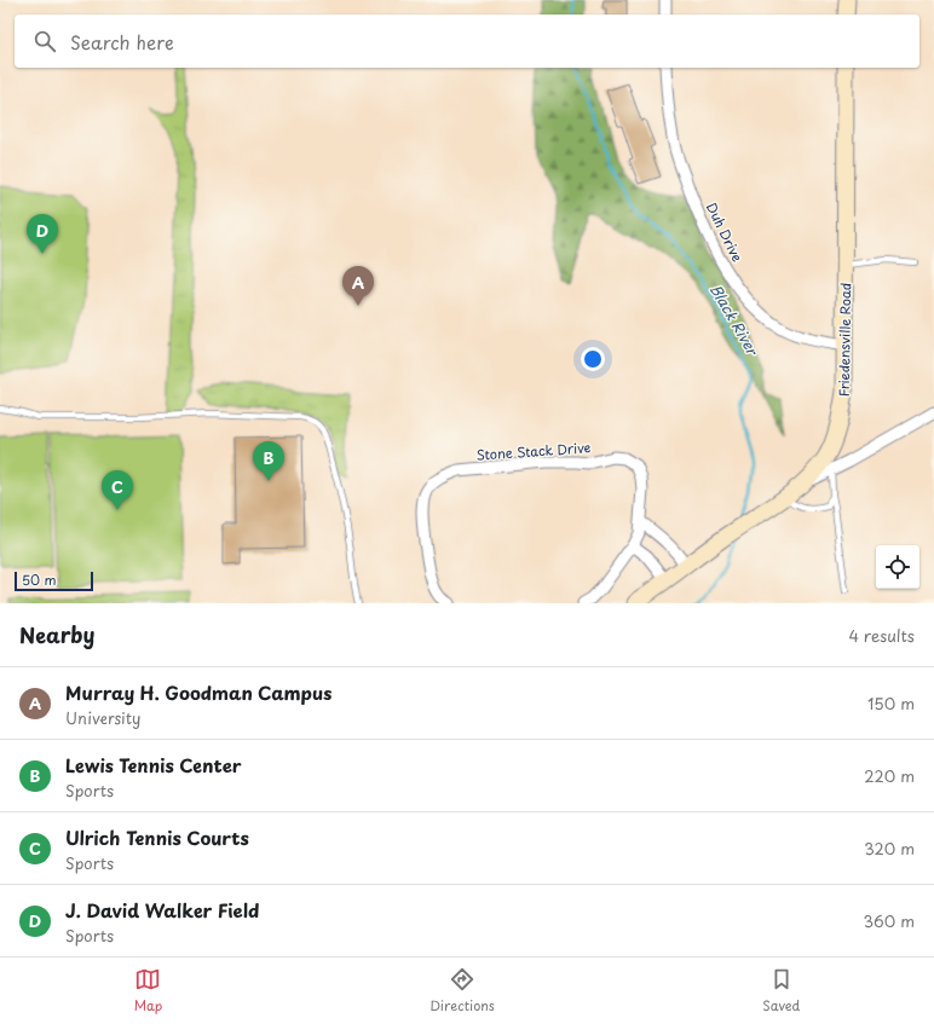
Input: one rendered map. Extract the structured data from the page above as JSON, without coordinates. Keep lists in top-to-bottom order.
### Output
{
  "streets": {
    "street": ["Duh Drive", "Friedensville Road", "Stone Stack Drive"]
  },
  "crossings": [
    ["Duh Drive", "Friedensville Road"]
  ],
  "water": ["Black River"],
  "scale_bar": "50 m",
  "page": {
    "search": "Search here",
    "pins": [
      "D",
      "A",
      "B",
      "C"
    ],
    "scale": "50 m",
    "heading": ["Nearby", "4 results"],
    "list": [
      {
        "mark": "A",
        "name": "Murray H. Goodman Campus",
        "note": "University",
        "value": "150 m"
      },
      {
        "mark": "B",
        "name": "Lewis Tennis Center",
        "note": "Sports",
        "value": "220 m"
      },
      {
        "mark": "C",
        "name": "Ulrich Tennis Courts",
        "note": "Sports",
        "value": "320 m"
      },
      {
        "mark": "D",
        "name": "J. David Walker Field",
        "note": "Sports",
        "value": "360 m"
      }
    ],
    "nav": ["Map", "Directions", "Saved"]
  }
}
